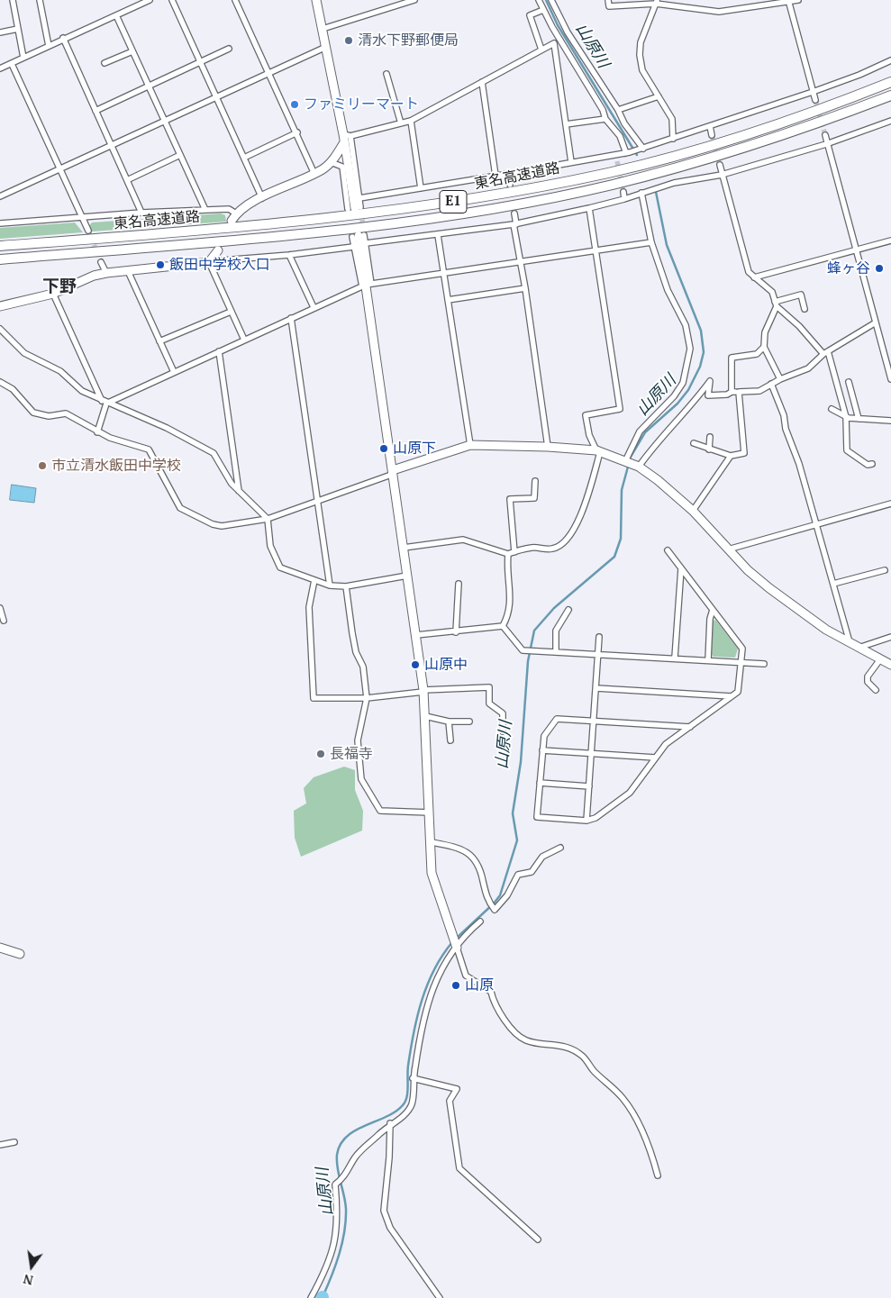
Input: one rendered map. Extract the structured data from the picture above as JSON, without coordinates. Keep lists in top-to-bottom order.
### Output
{
  "streets": {
    "highway": ["東名高速道路", "E1"]
  },
  "districts": ["下野"],
  "water": ["山原川"],
  "places": [
    "清水下野郵便局",
    "ファミリーマート",
    "飯田中学校入口",
    "蜂ヶ谷",
    "山原下",
    "市立清水飯田中学校",
    "山原中",
    "長福寺",
    "山原"
  ],
  "north": "bottom"
}
